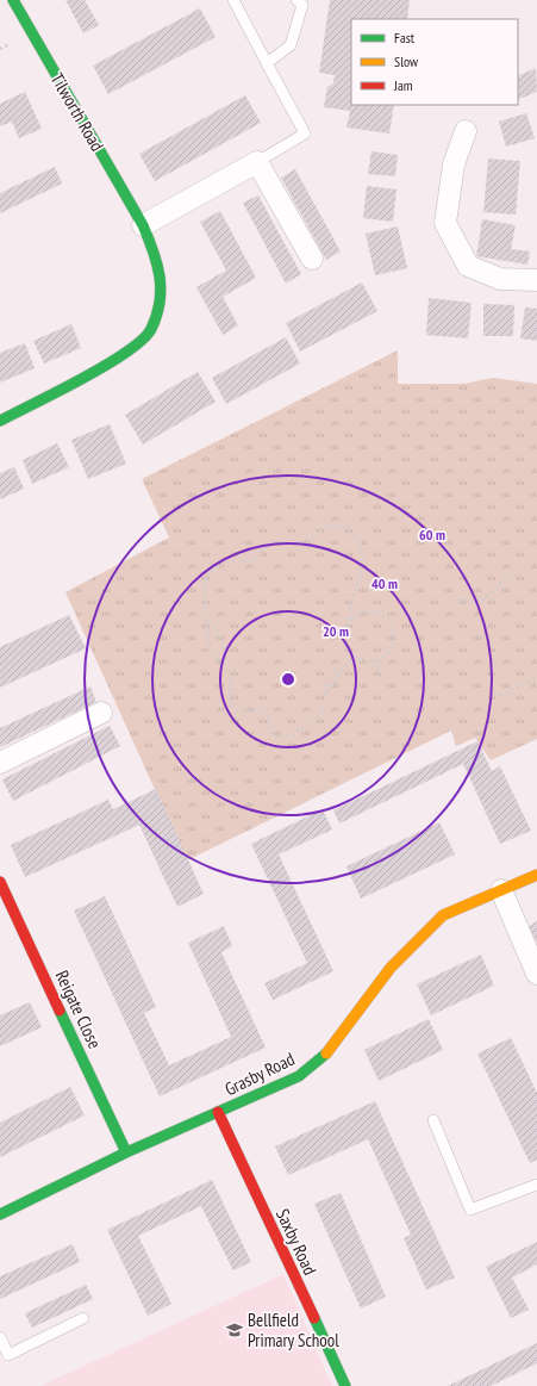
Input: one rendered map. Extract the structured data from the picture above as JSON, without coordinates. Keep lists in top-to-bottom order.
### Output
{
  "streets": {
    "street": [
      "Tilworth Road",
      "Reigate Close",
      "Grasby Road",
      "Saxby Road"
    ]
  },
  "crossings": [
    ["Reigate Close", "Grasby Road"],
    ["Grasby Road", "Saxby Road"]
  ],
  "places": {
    "school or university": ["Bellfield Primary School"]
  },
  "legend": ["Fast", "Slow", "Jam"],
  "rings": ["60 m", "40 m", "20 m"]
}
